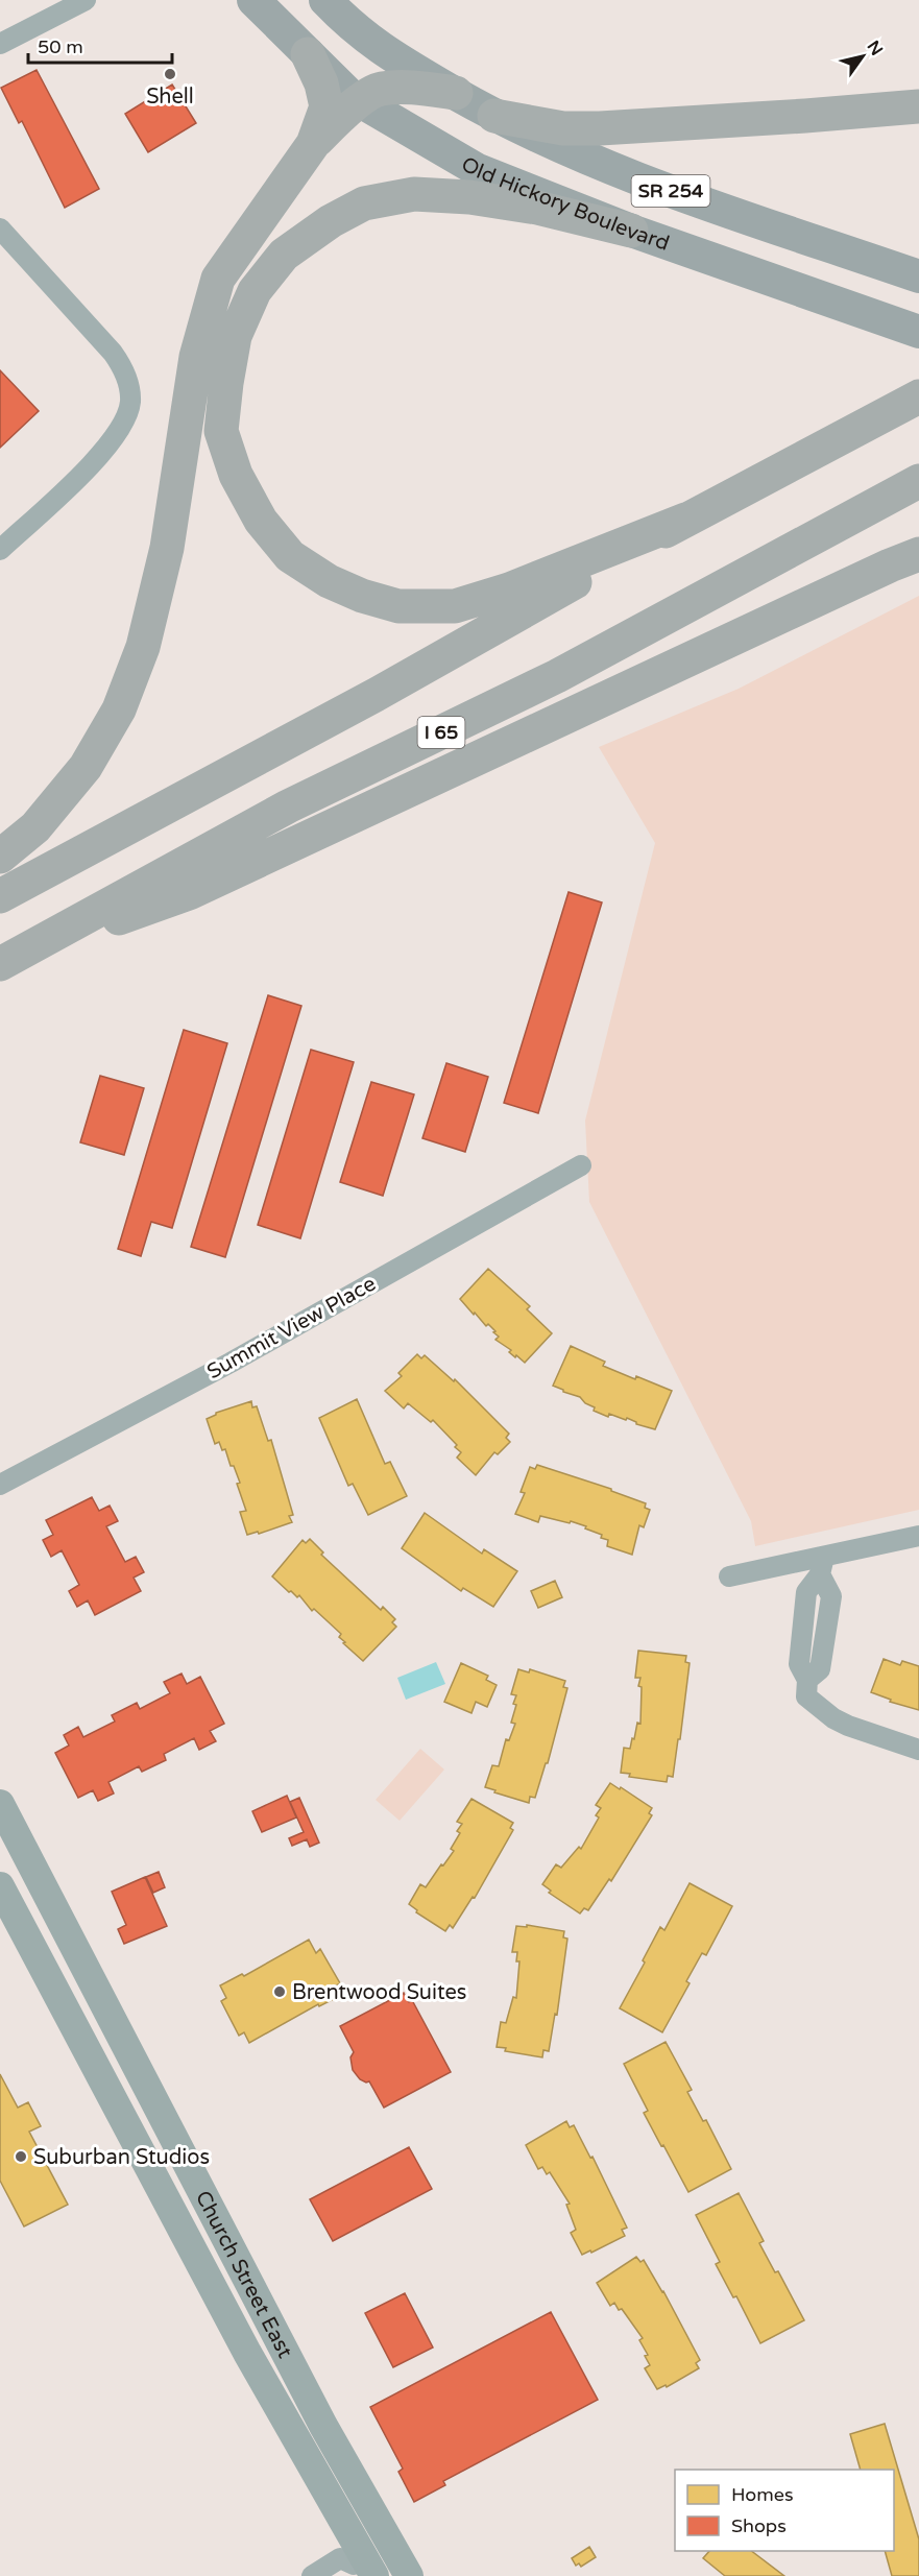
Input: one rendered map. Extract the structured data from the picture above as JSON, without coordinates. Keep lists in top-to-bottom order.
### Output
{
  "streets": {
    "highway": ["I 65"],
    "main road": ["SR 254", "Old Hickory Boulevard", "Church Street East"],
    "street": ["Summit View Place"]
  },
  "places": ["Shell", "Brentwood Suites", "Suburban Studios"],
  "legend": ["Homes", "Shops"],
  "scale_bar": "50 m",
  "north": "top right"
}
